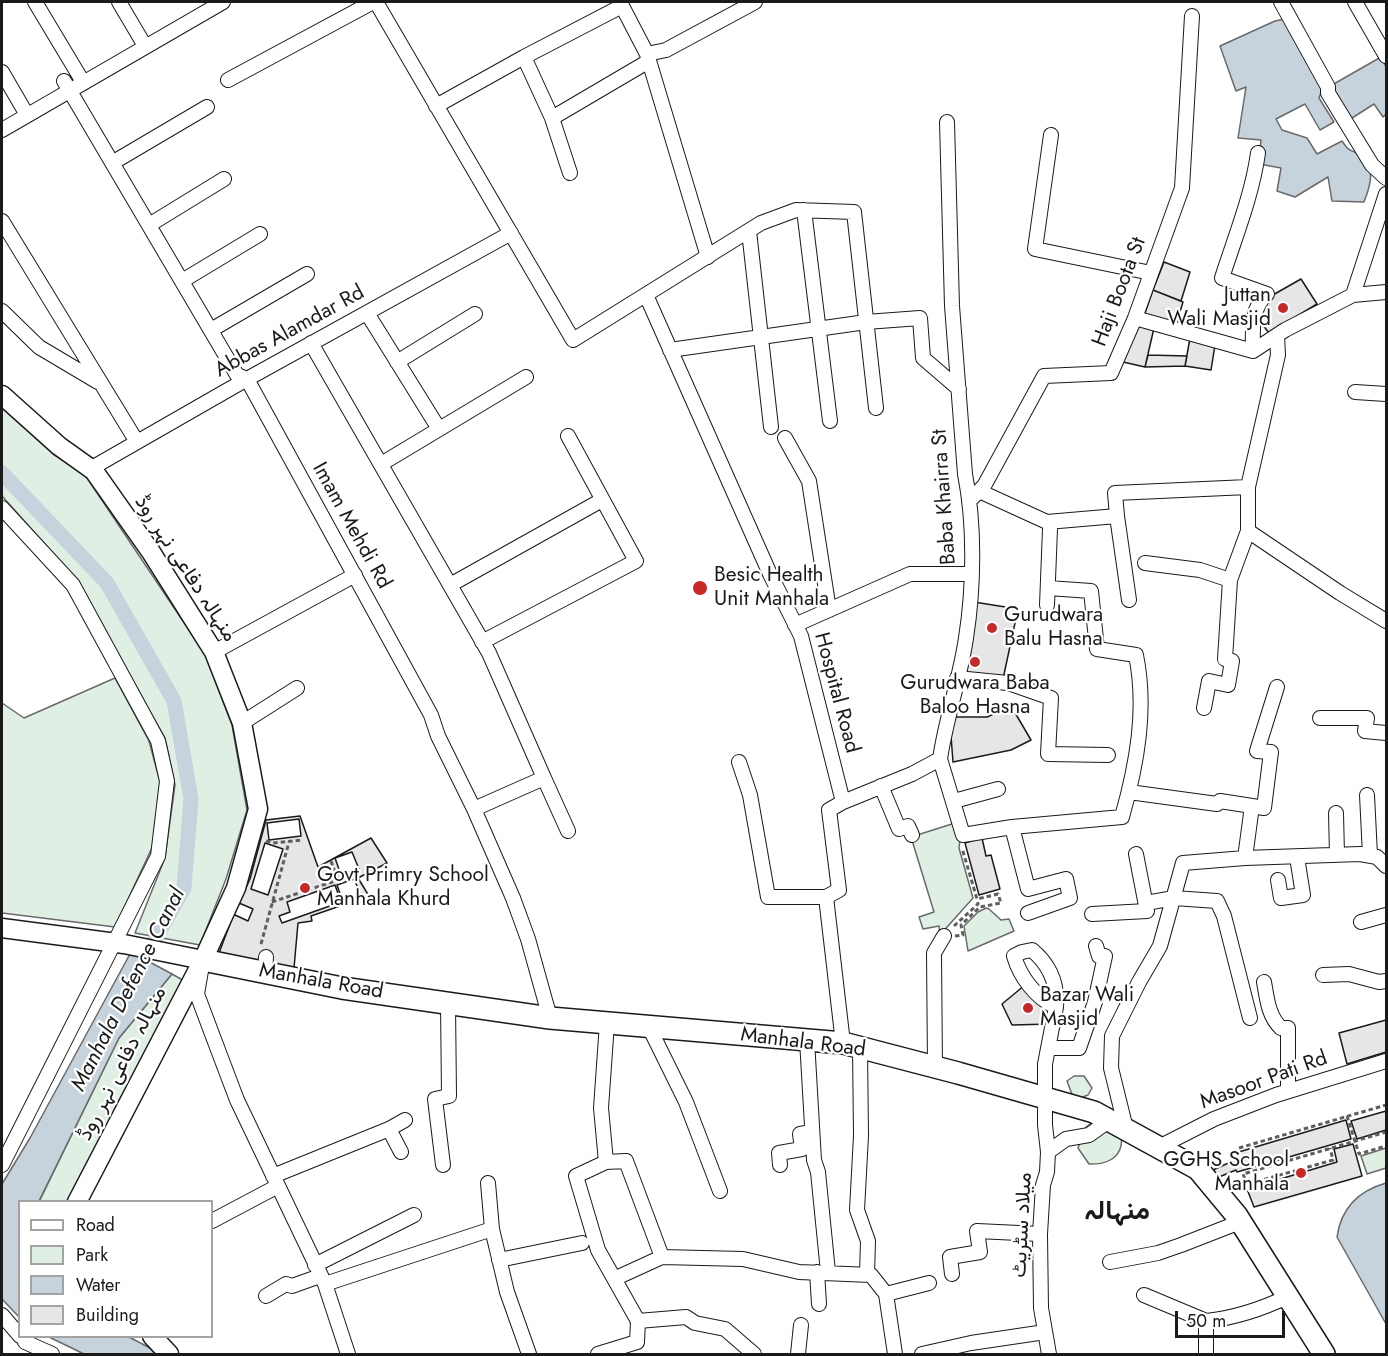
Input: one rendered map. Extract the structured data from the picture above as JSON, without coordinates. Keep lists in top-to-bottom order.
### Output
{
  "streets": {
    "main road": ["Manhala Road"],
    "street": [
      "Haji Boota St",
      "Abbas Alamdar Rd",
      "Baba Khairra St",
      "Imam Mehdi Rd",
      "منہالہ دفاعی نہر روڈ",
      "Hospital Road",
      "Masoor Pati Rd",
      "میلاد سٹریٹ"
    ]
  },
  "crossings": [
    ["Haji Boota St", "Baba Khairra St"],
    ["Abbas Alamdar Rd", "Imam Mehdi Rd"],
    ["Abbas Alamdar Rd", "منہالہ دفاعی نہر روڈ"],
    ["Imam Mehdi Rd", "Manhala Road"],
    ["منہالہ دفاعی نہر روڈ", "Manhala Road"],
    ["Manhala Road", "Masoor Pati Rd"],
    ["Manhala Road", "میلاد سٹریٹ"]
  ],
  "districts": ["منہالہ"],
  "water": ["Manhala Defence Canal"],
  "places": [
    "Juttan Wali Masjid",
    "Besic Health Unit Manhala",
    "Gurudwara Balu Hasna",
    "Gurudwara Baba Baloo Hasna",
    "Govt Primry School Manhala Khurd",
    "Bazar Wali Masjid",
    "GGHS School Manhala"
  ],
  "legend": [
    "Road",
    "Park",
    "Water",
    "Building"
  ],
  "scale_bar": "50 m"
}
